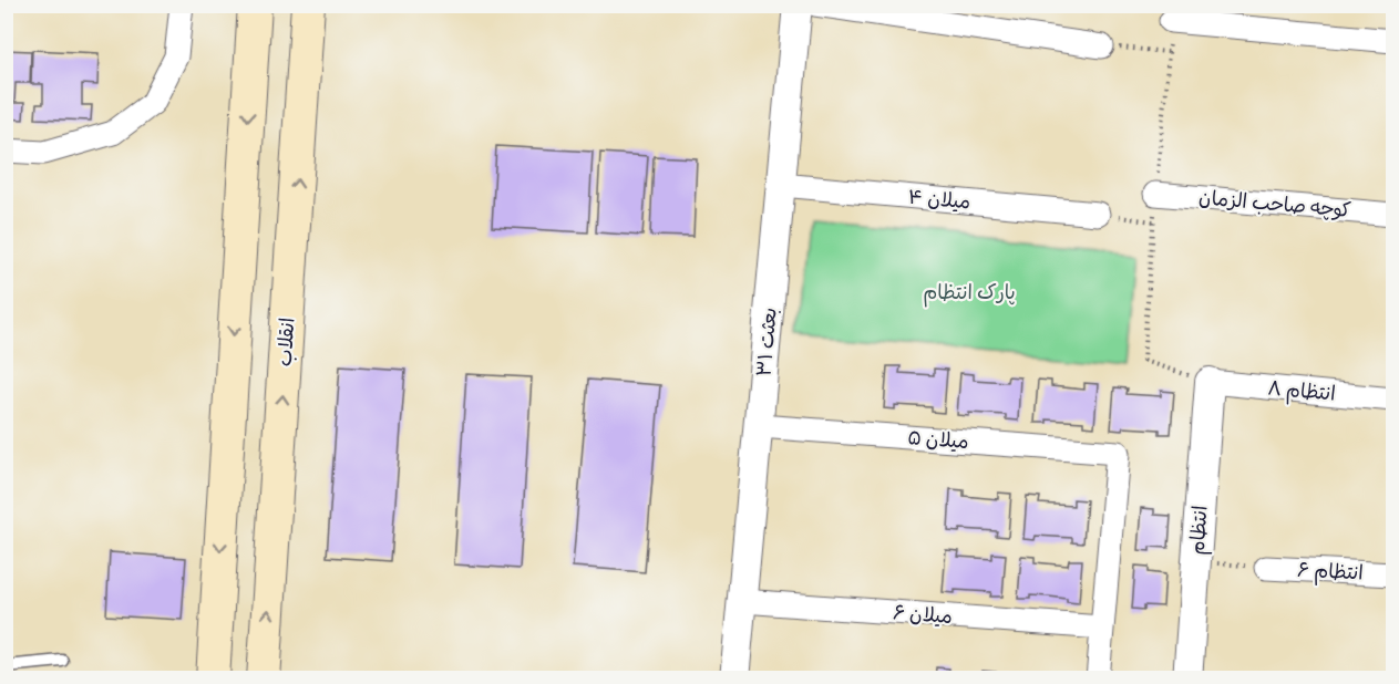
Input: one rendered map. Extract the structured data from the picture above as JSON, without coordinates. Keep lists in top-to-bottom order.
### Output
{
  "streets": {
    "main road": ["انقلاب"],
    "street": [
      "میلان ۴",
      "کوچه صاحب الزمان",
      "بعثت ۳۱",
      "انتظام ۸",
      "میلان ۵",
      "انتظام",
      "انتظام ۶",
      "میلان ۶"
    ]
  },
  "crossings": [
    ["میلان ۴", "بعثت ۳۱"],
    ["بعثت ۳۱", "میلان ۵"],
    ["بعثت ۳۱", "میلان ۶"],
    ["انتظام ۸", "انتظام"],
    ["میلان ۵", "میلان ۶"]
  ],
  "parks": ["پارک انتظام"]
}
